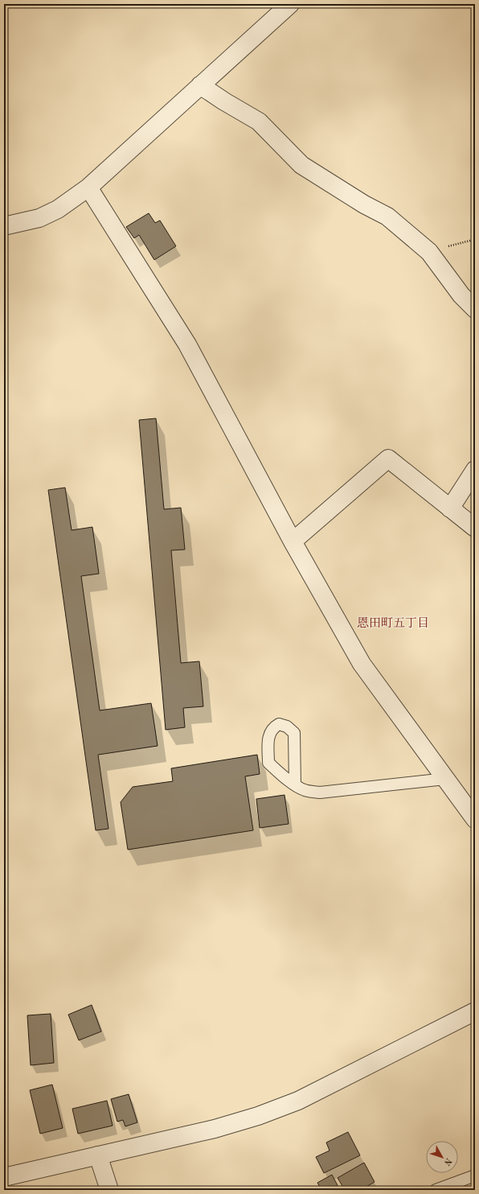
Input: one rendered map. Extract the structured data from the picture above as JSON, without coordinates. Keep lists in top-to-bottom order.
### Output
{
  "districts": ["恩田町五丁目"],
  "north": "bottom right"
}
